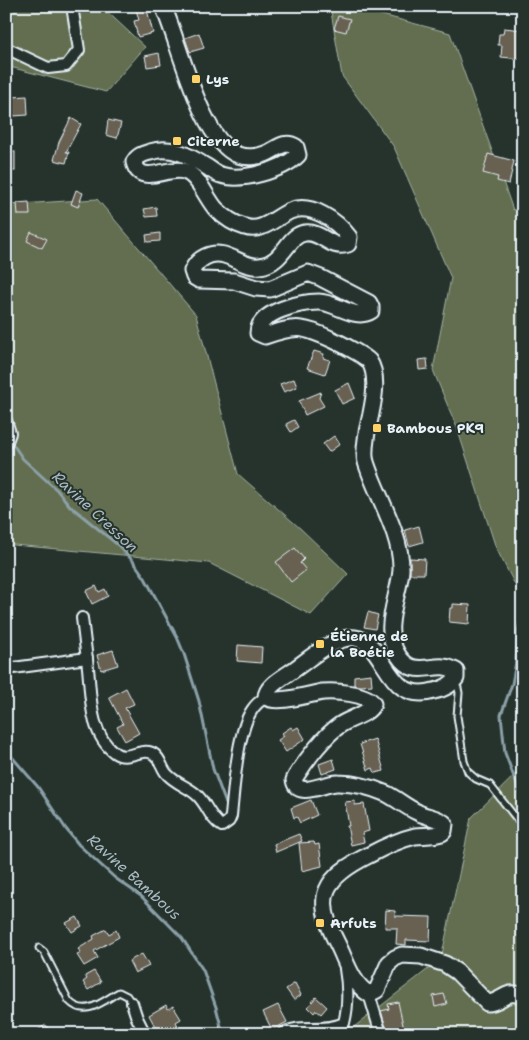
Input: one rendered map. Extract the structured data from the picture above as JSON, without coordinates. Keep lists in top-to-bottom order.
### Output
{
  "water": ["Ravine Cresson", "Ravine Bambous"],
  "places": {
    "transit": [
      "Lys",
      "Citerne",
      "Bambous PK9",
      "Étienne de la Boétie",
      "Arfuts"
    ]
  }
}
